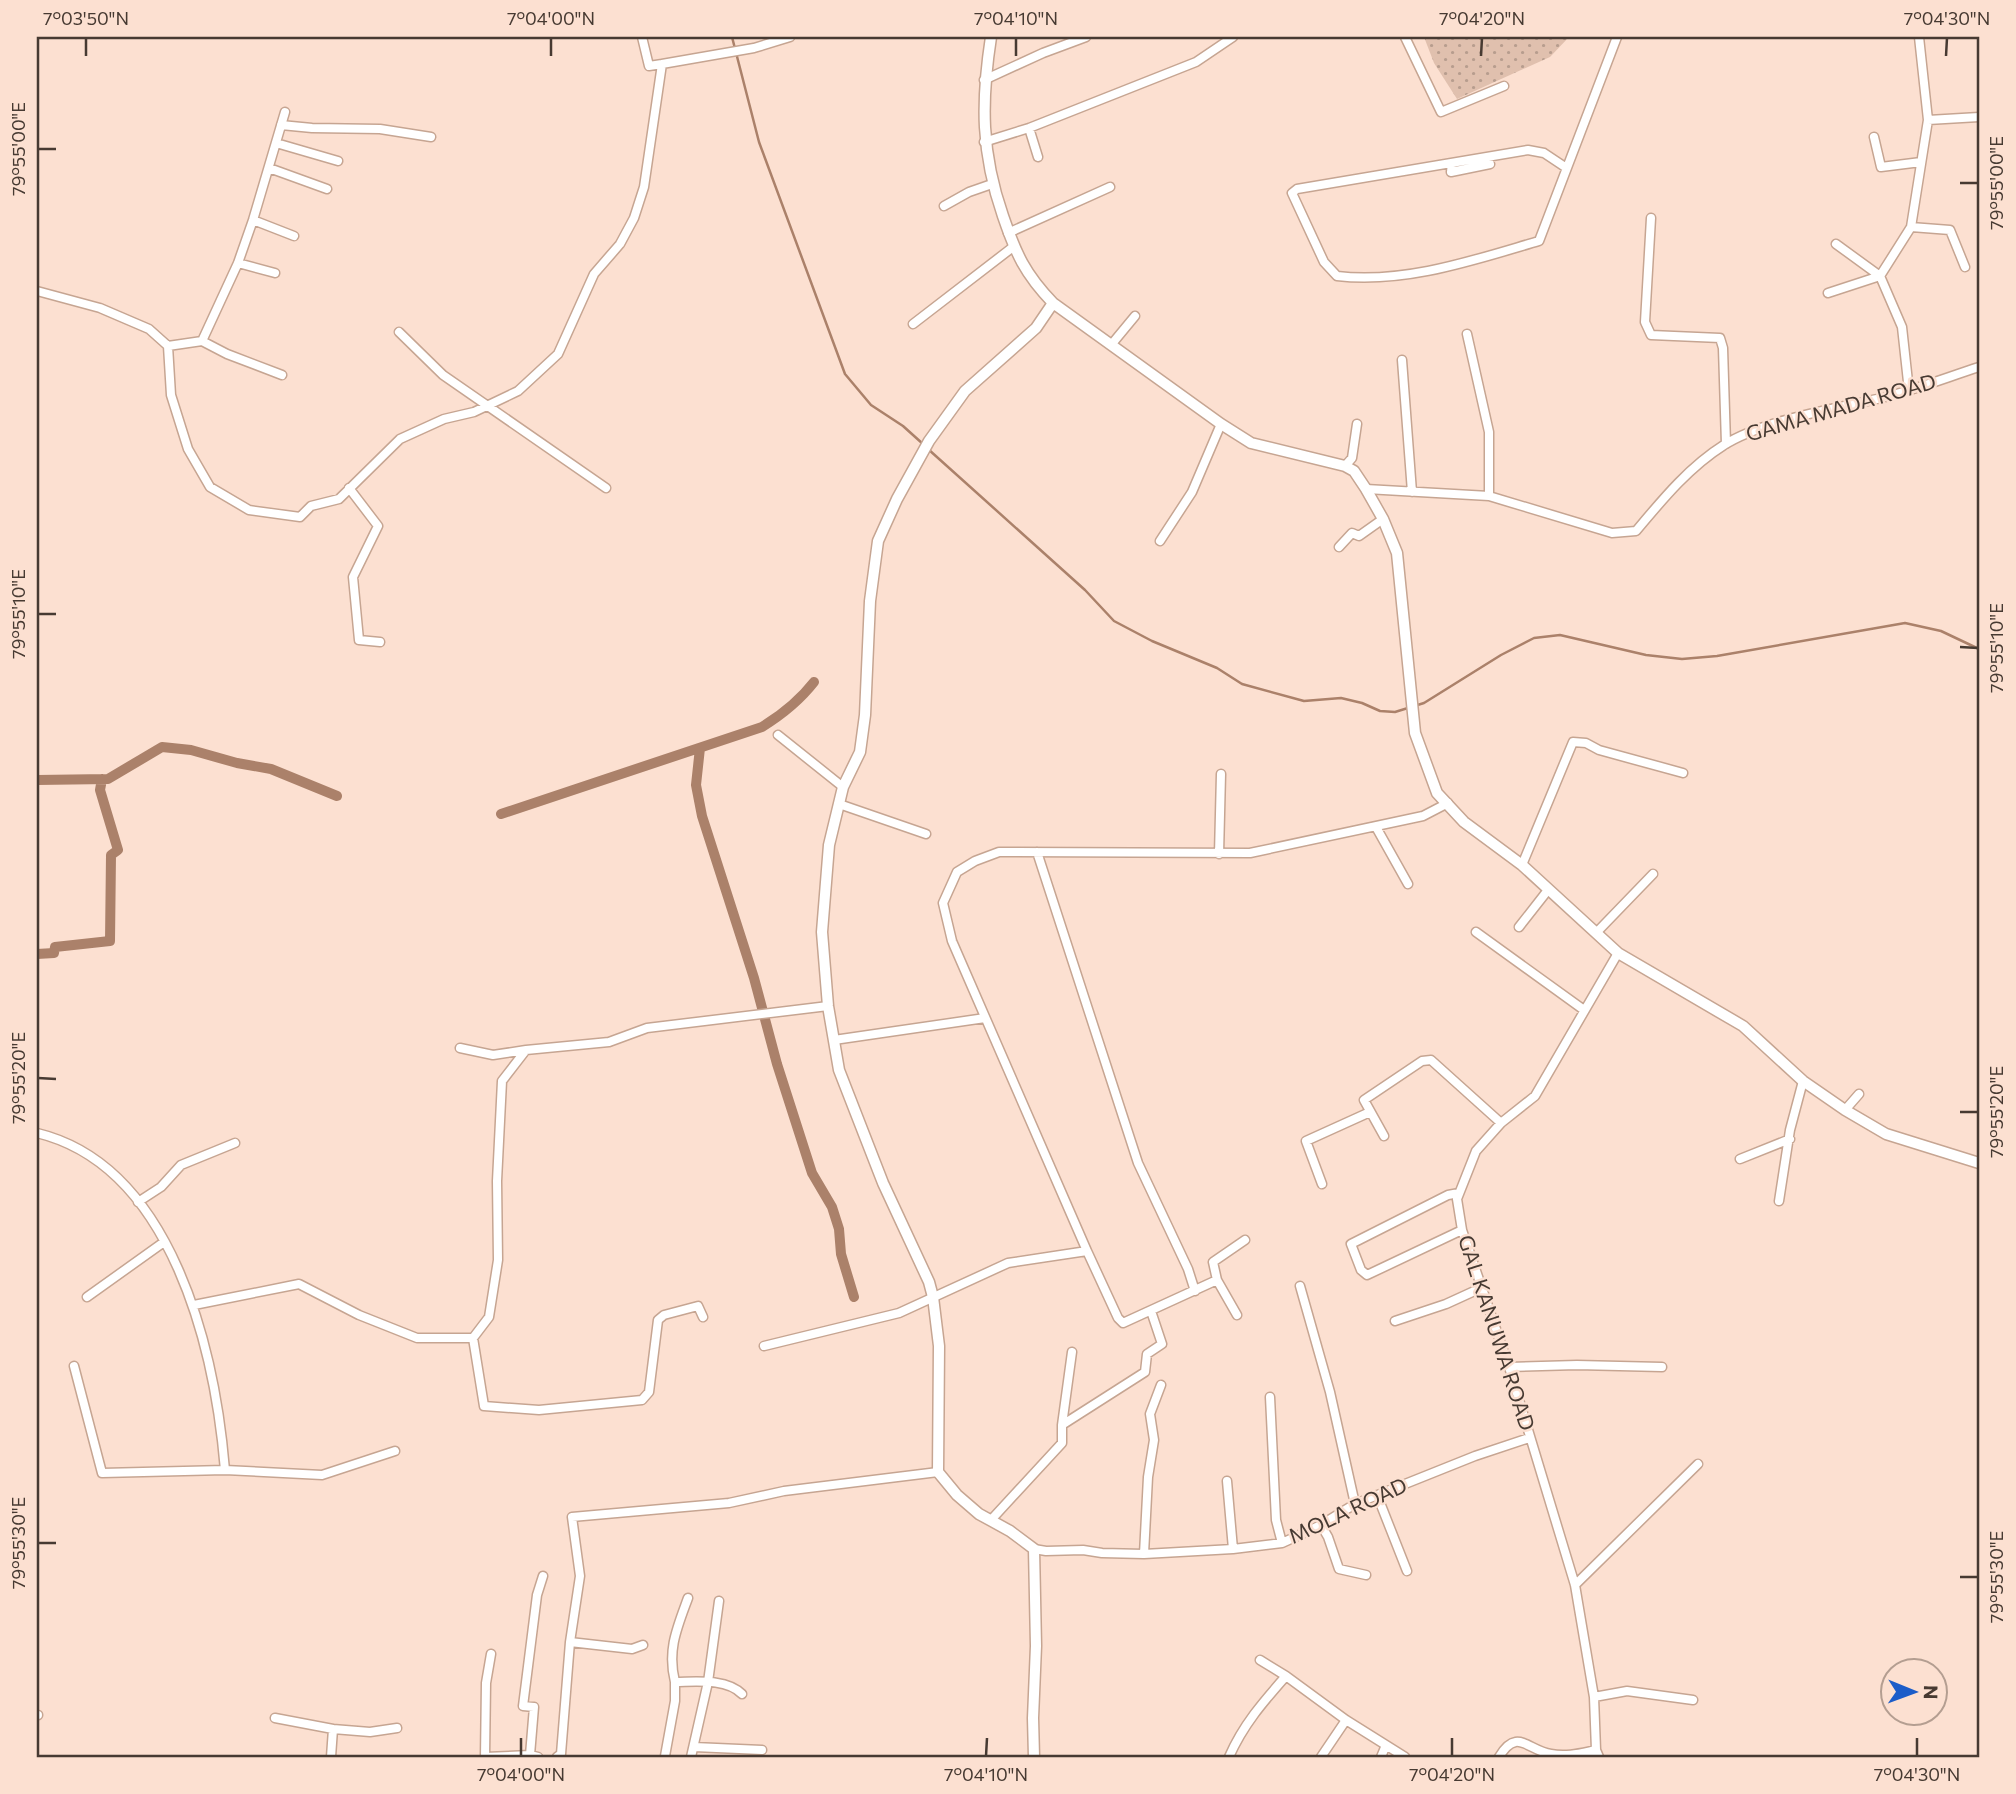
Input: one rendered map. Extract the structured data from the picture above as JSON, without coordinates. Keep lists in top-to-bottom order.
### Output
{
  "streets": {
    "street": ["GAMA MADA ROAD", "GAL KANUWA ROAD", "MOLA ROAD"]
  },
  "crossings": [
    ["GAL KANUWA ROAD", "MOLA ROAD"]
  ],
  "north": "right",
  "coordinates": [
    "7°03'50\"N",
    "7°04'00\"N",
    "7°04'10\"N",
    "7°04'20\"N",
    "7°04'30\"N",
    "79°55'00\"E",
    "79°55'10\"E",
    "79°55'20\"E",
    "79°55'30\"E"
  ]
}
